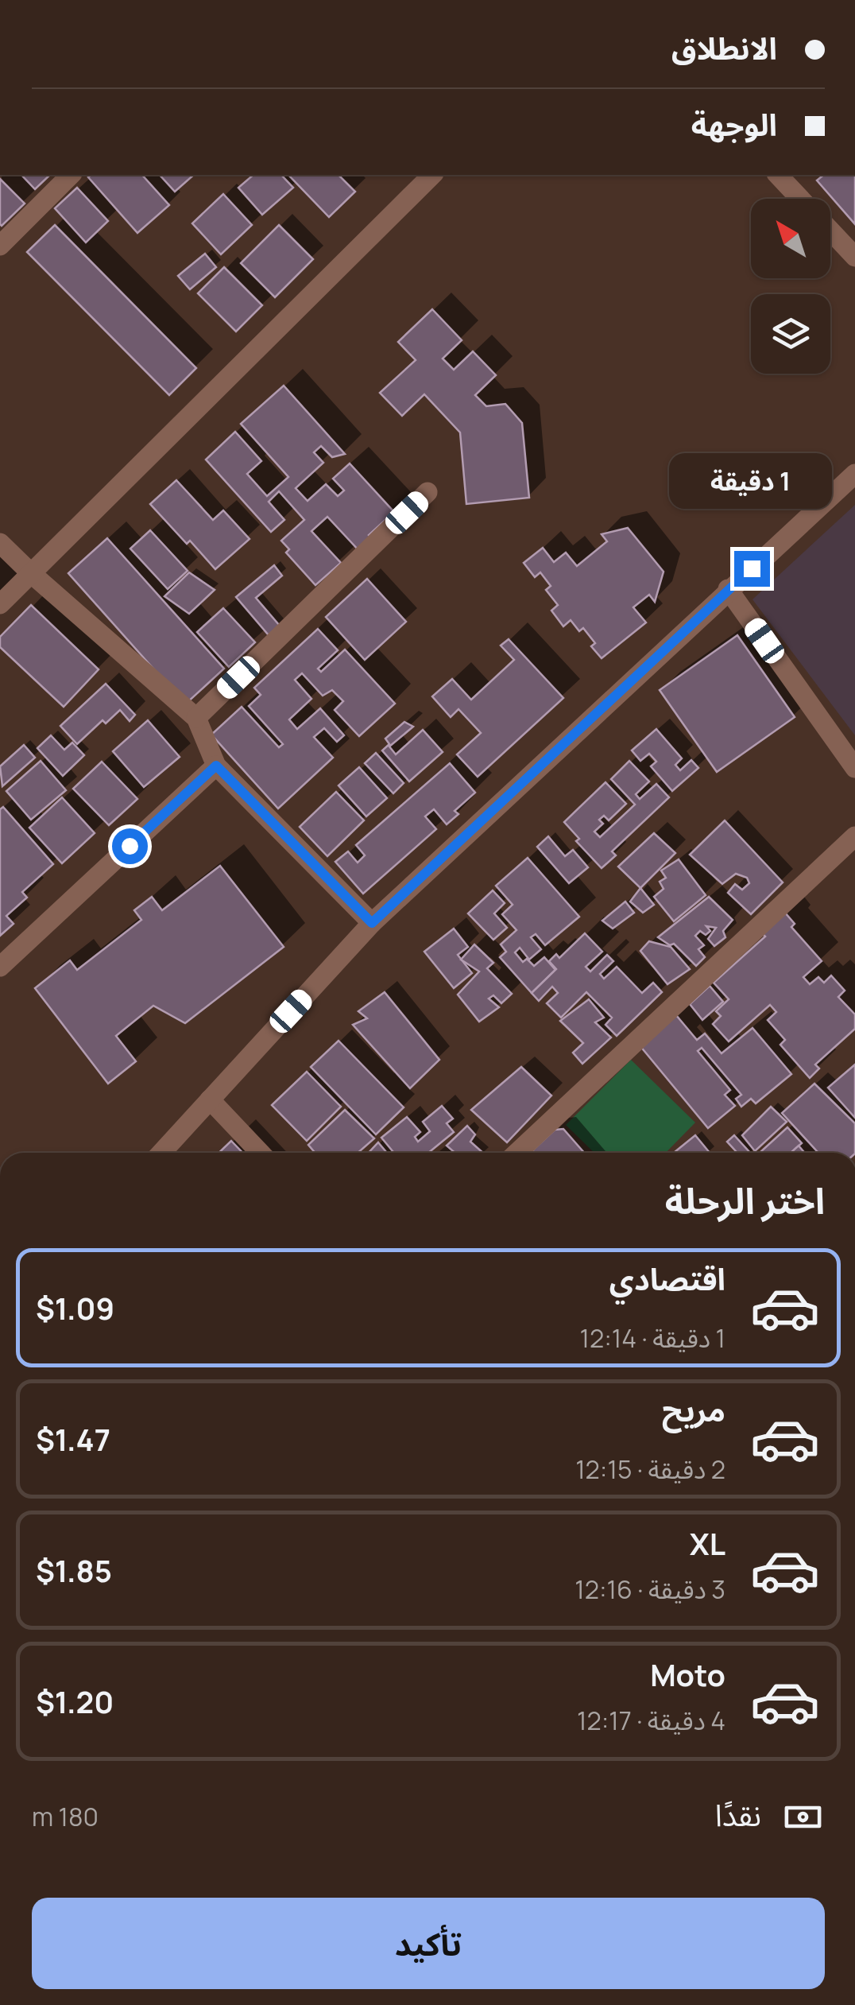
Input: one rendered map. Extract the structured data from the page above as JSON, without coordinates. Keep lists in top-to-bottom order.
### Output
{
  "north": "top left",
  "page": {
    "banner": ["الانطلاق", "الوجهة"],
    "bubble": "1 دقيقة",
    "heading": "اختر الرحلة",
    "list": [
      {
        "name": "اقتصادي",
        "note": "1 دقيقة · 12:14",
        "value": "$1.09"
      },
      {
        "name": "مريح",
        "note": "2 دقيقة · 12:15",
        "value": "$1.47"
      },
      {
        "name": "XL",
        "note": "3 دقيقة · 12:16",
        "value": "$1.85"
      },
      {
        "name": "Moto",
        "note": "4 دقيقة · 12:17",
        "value": "$1.20"
      }
    ],
    "pay": ["نقدًا", "180 m"],
    "buttons": "تأكيد"
  }
}
